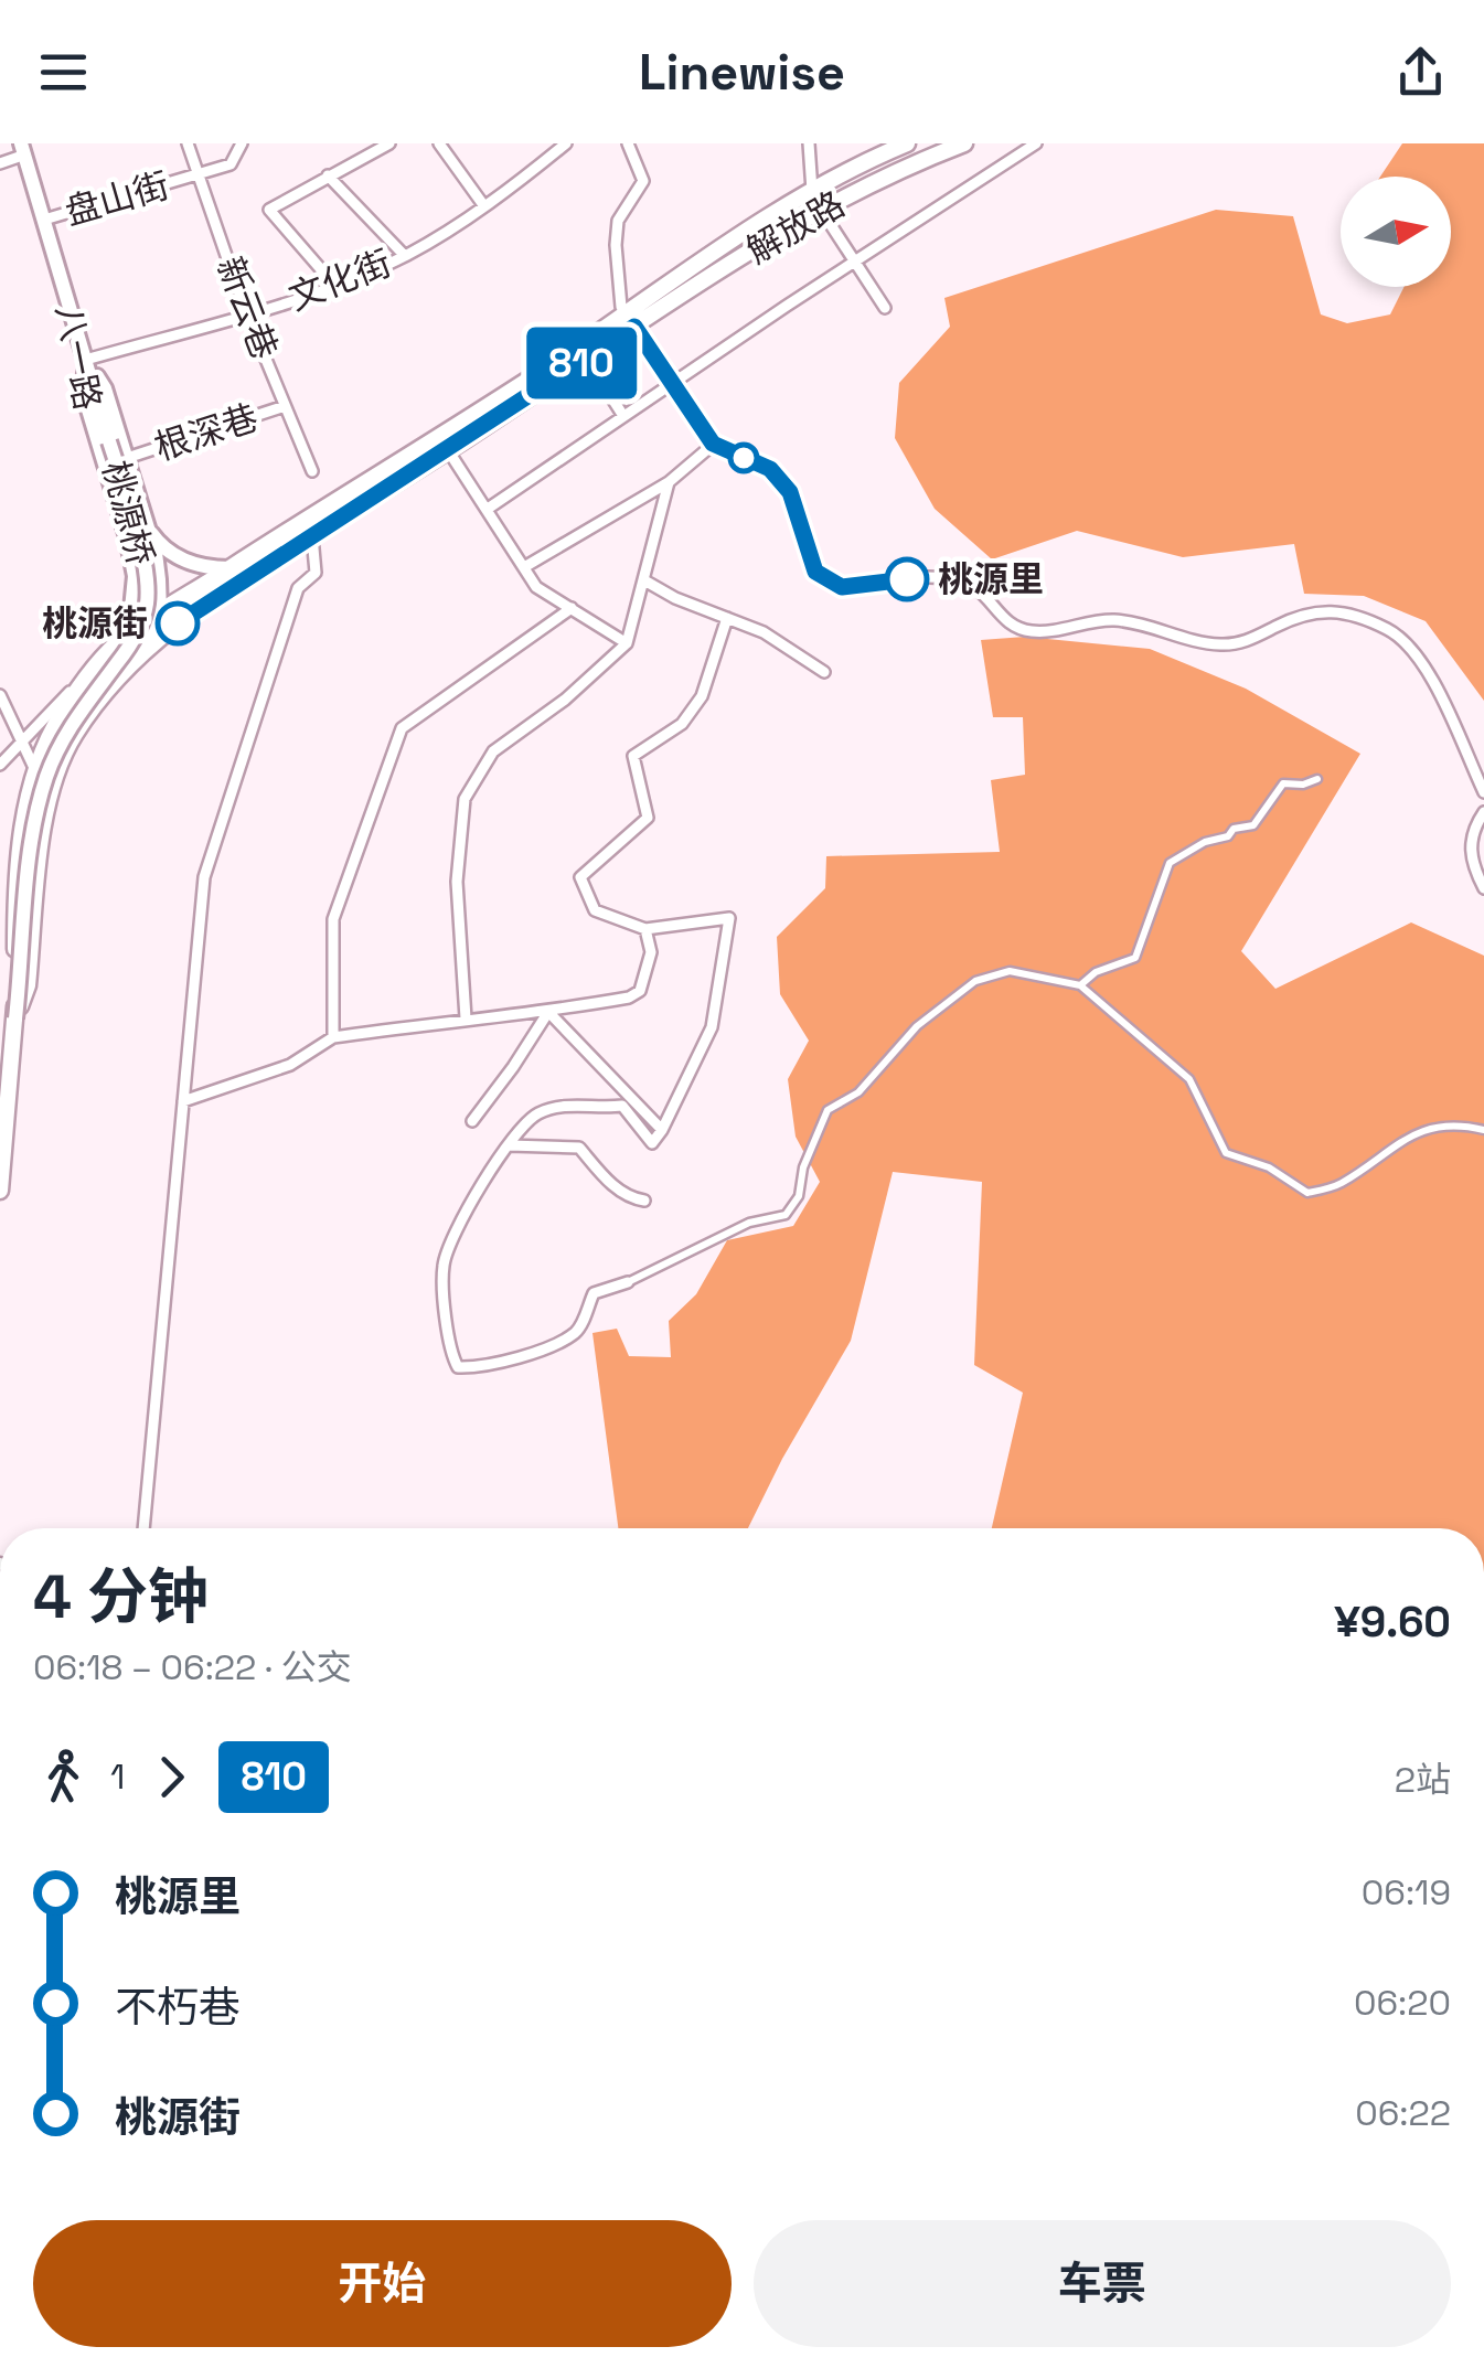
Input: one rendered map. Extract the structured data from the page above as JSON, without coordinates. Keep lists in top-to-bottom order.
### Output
{
  "streets": {
    "main road": ["解放路", "八一路", "桃源桥"],
    "street": [
      "盘山街",
      "文化街",
      "新云巷",
      "根深巷"
    ]
  },
  "crossings": [
    ["盘山街", "新云巷"],
    ["盘山街", "八一路"],
    ["文化街", "新云巷"],
    ["文化街", "八一路"],
    ["文化街", "桃源桥"],
    ["新云巷", "根深巷"],
    ["八一路", "桃源桥"]
  ],
  "places": ["桃源里", "桃源街"],
  "lines": ["bus line 810"],
  "north": "right",
  "page": {
    "header": "Linewise",
    "on_map": "810",
    "heading": ["4 分钟", "06:18 – 06:22 · 公交", "¥9.60"],
    "legs": ["1", "810", "2站"],
    "list": [
      {
        "name": "桃源里",
        "value": "06:19"
      },
      {
        "name": "不朽巷",
        "value": "06:20"
      },
      {
        "name": "桃源街",
        "value": "06:22"
      }
    ],
    "buttons": ["开始", "车票"]
  }
}
